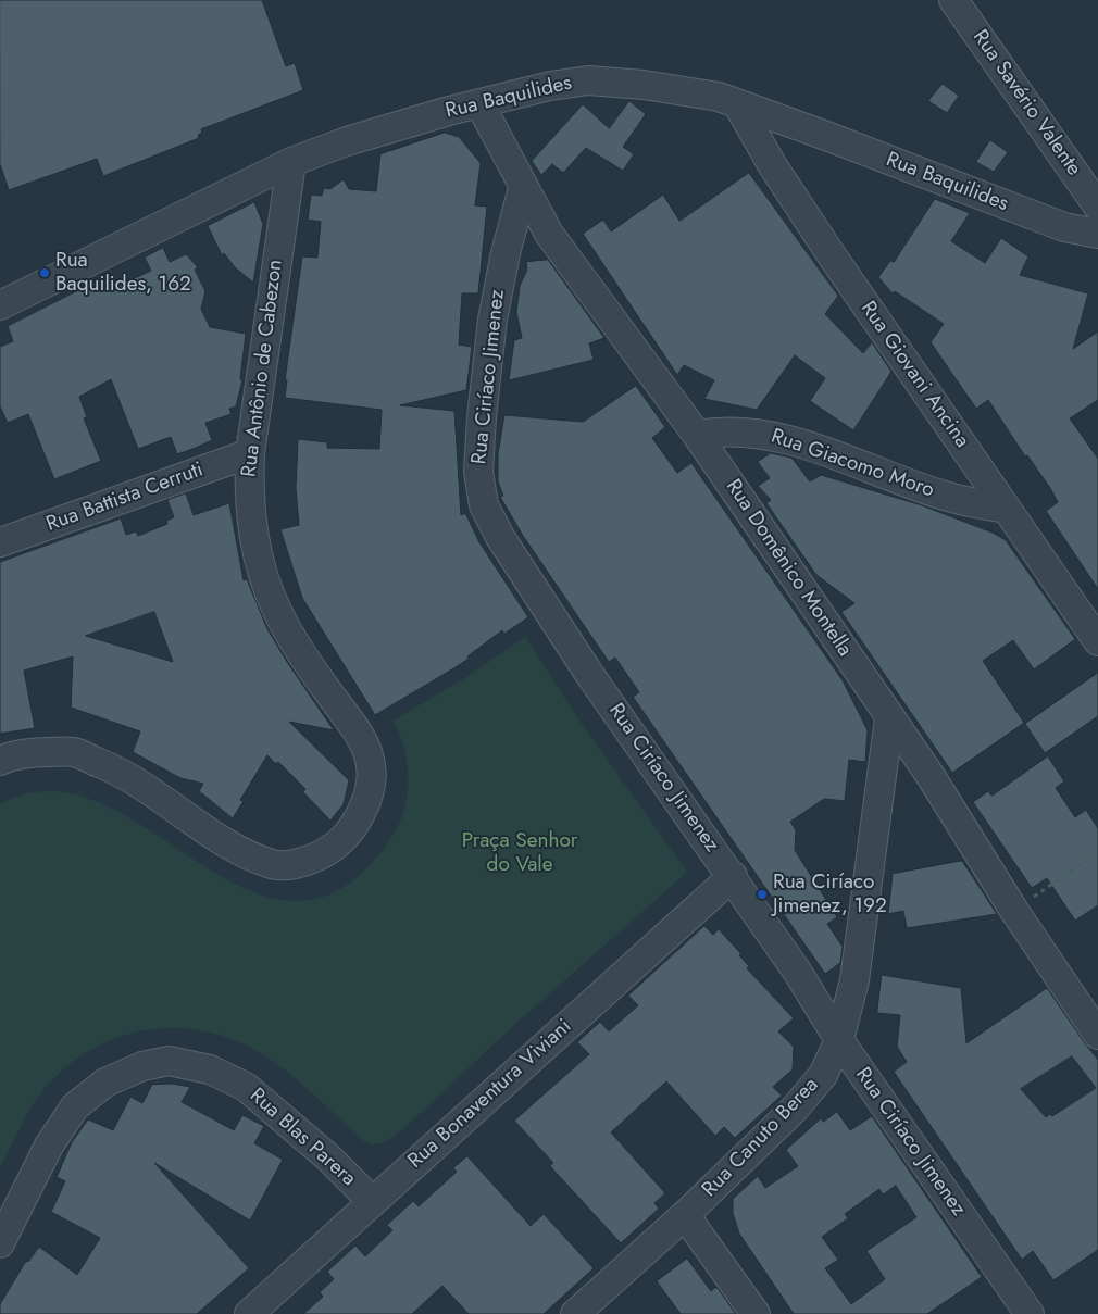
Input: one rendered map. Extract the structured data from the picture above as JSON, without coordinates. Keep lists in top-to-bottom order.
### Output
{
  "streets": {
    "street": [
      "Rua Baquilides",
      "Rua Savério Valente",
      "Rua Antônio de Cabezon",
      "Rua Giovani Ancina",
      "Rua Ciríaco Jimenez",
      "Rua Giacomo Moro",
      "Rua Battista Cerruti",
      "Rua Domênico Montella",
      "Rua Bonaventura Viviani",
      "Rua Blas Parera",
      "Rua Canuto Berea"
    ]
  },
  "crossings": [
    ["Rua Baquilides", "Rua Antônio de Cabezon"],
    ["Rua Baquilides", "Rua Giovani Ancina"],
    ["Rua Baquilides", "Rua Domênico Montella"],
    ["Rua Antônio de Cabezon", "Rua Battista Cerruti"],
    ["Rua Giovani Ancina", "Rua Giacomo Moro"],
    ["Rua Ciríaco Jimenez", "Rua Domênico Montella"],
    ["Rua Ciríaco Jimenez", "Rua Bonaventura Viviani"],
    ["Rua Ciríaco Jimenez", "Rua Canuto Berea"],
    ["Rua Giacomo Moro", "Rua Domênico Montella"],
    ["Rua Domênico Montella", "Rua Canuto Berea"],
    ["Rua Bonaventura Viviani", "Rua Blas Parera"]
  ],
  "parks": ["Praça Senhor do Vale"],
  "places": ["Rua Baquilides, 162", "Rua Ciríaco Jimenez, 192"]
}
